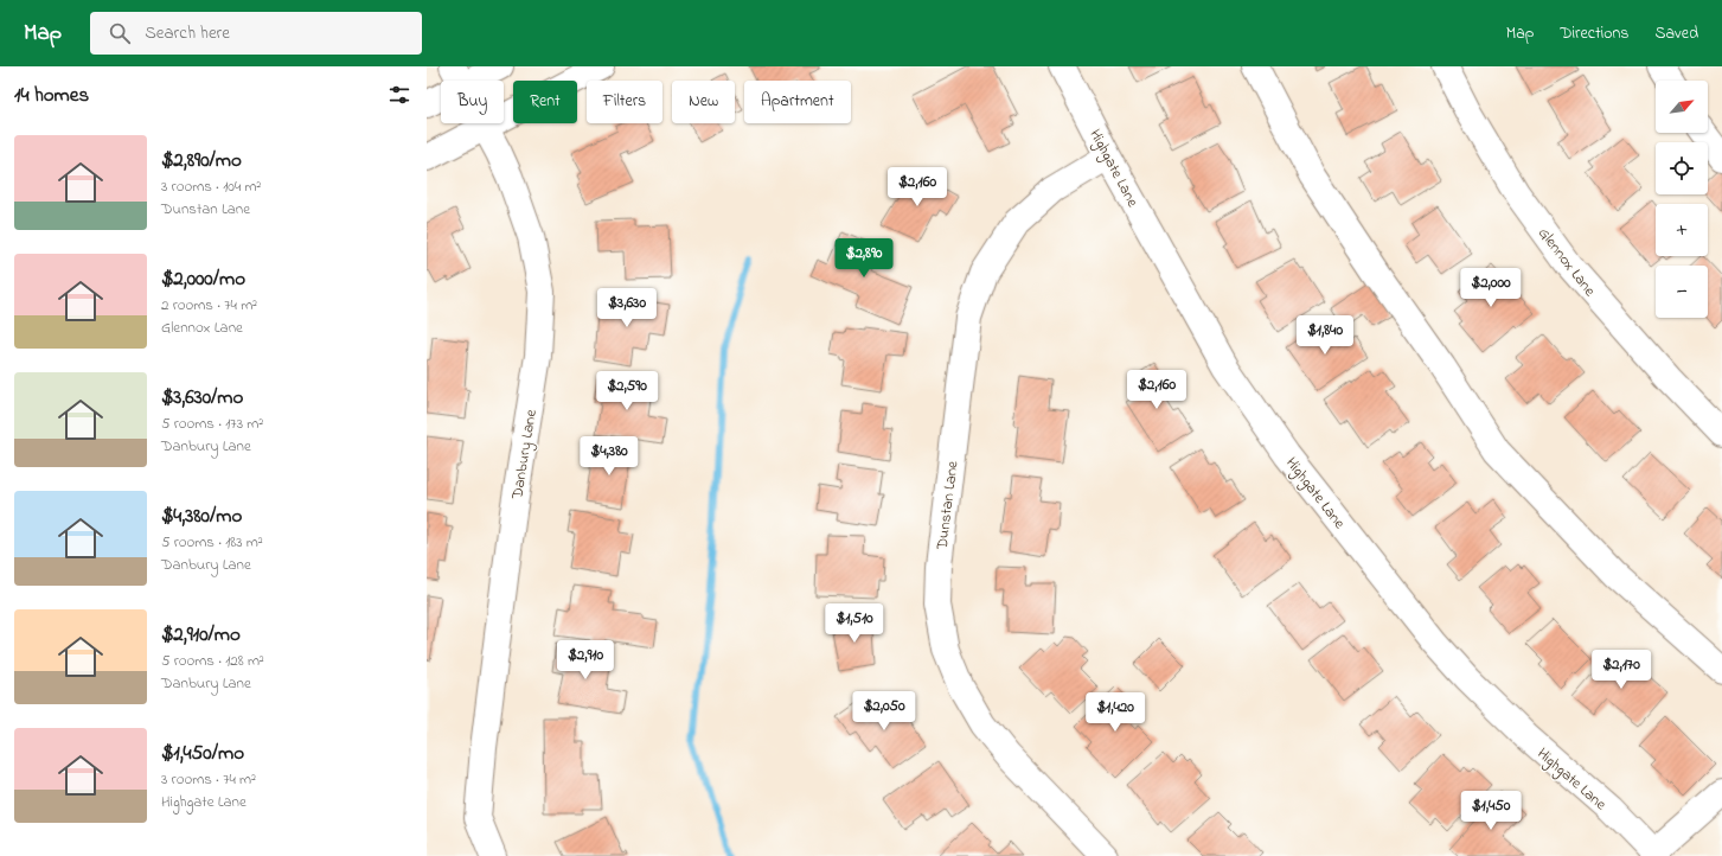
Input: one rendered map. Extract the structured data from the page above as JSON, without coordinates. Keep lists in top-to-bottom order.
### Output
{
  "streets": {
    "street": [
      "Highgate Lane",
      "Glennox Lane",
      "Danbury Lane",
      "Dunstan Lane"
    ]
  },
  "crossings": [
    ["Highgate Lane", "Dunstan Lane"]
  ],
  "north": "top right",
  "page": {
    "header": "Map",
    "search": "Search here",
    "nav": ["Map", "Directions", "Saved"],
    "heading": "14 homes",
    "map_buttons": ["+", "−"],
    "chip": [
      "Buy",
      "Rent",
      "Filters",
      "New",
      "Apartment"
    ],
    "list": [
      {
        "name": "$2,890/mo",
        "note": "3 rooms · 104 m² · Dunstan Lane"
      },
      {
        "name": "$2,000/mo",
        "note": "2 rooms · 74 m² · Glennox Lane"
      },
      {
        "name": "$3,630/mo",
        "note": "5 rooms · 173 m² · Danbury Lane"
      },
      {
        "name": "$4,380/mo",
        "note": "5 rooms · 183 m² · Danbury Lane"
      },
      {
        "name": "$2,910/mo",
        "note": "5 rooms · 128 m² · Danbury Lane"
      },
      {
        "name": "$1,450/mo",
        "note": "3 rooms · 74 m² · Highgate Lane"
      }
    ],
    "price": [
      "$2,160",
      "$2,890",
      "$2,000",
      "$3,630",
      "$1,840",
      "$2,160",
      "$2,590",
      "$4,380",
      "$1,510",
      "$2,910",
      "$2,170",
      "$2,050",
      "$1,420",
      "$1,450"
    ]
  }
}
